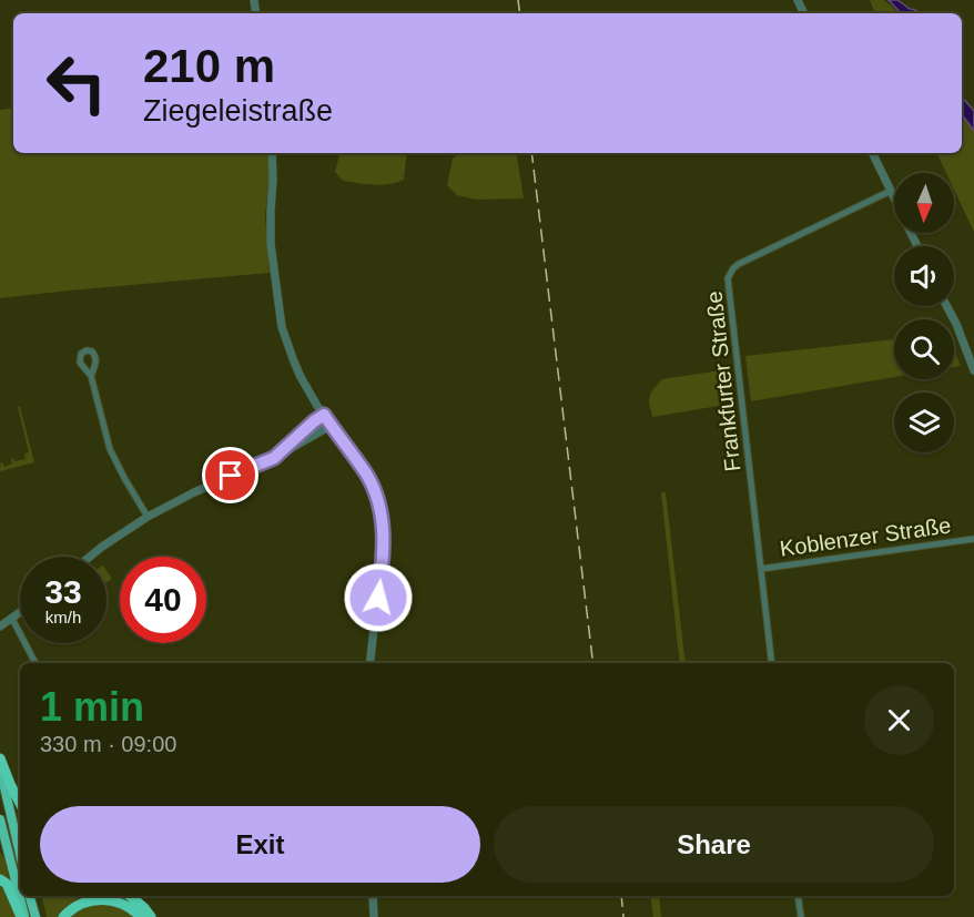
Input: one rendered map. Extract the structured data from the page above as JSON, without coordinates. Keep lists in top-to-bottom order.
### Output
{
  "streets": {
    "street": ["Frankfurter Straße", "Koblenzer Straße"]
  },
  "crossings": [
    ["Frankfurter Straße", "Koblenzer Straße"]
  ],
  "north": "bottom",
  "page": {
    "turn": ["210 m", "Ziegeleistraße"],
    "speed": "33 km/h",
    "limit": "40",
    "heading": ["1 min", "330 m · 09:00"],
    "buttons": ["Exit", "Share"]
  }
}
